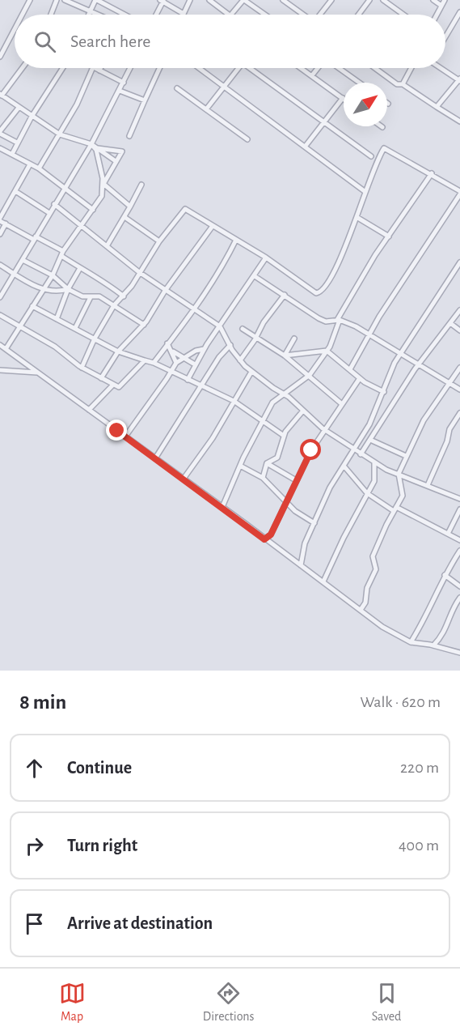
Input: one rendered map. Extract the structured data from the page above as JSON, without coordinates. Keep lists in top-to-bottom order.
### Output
{
  "north": "top right",
  "page": {
    "search": "Search here",
    "heading": ["8 min", "Walk · 620 m"],
    "list": [
      ["Continue", "220 m"],
      ["Turn right", "400 m"],
      "Arrive at destination"
    ],
    "nav": ["Map", "Directions", "Saved"]
  }
}
